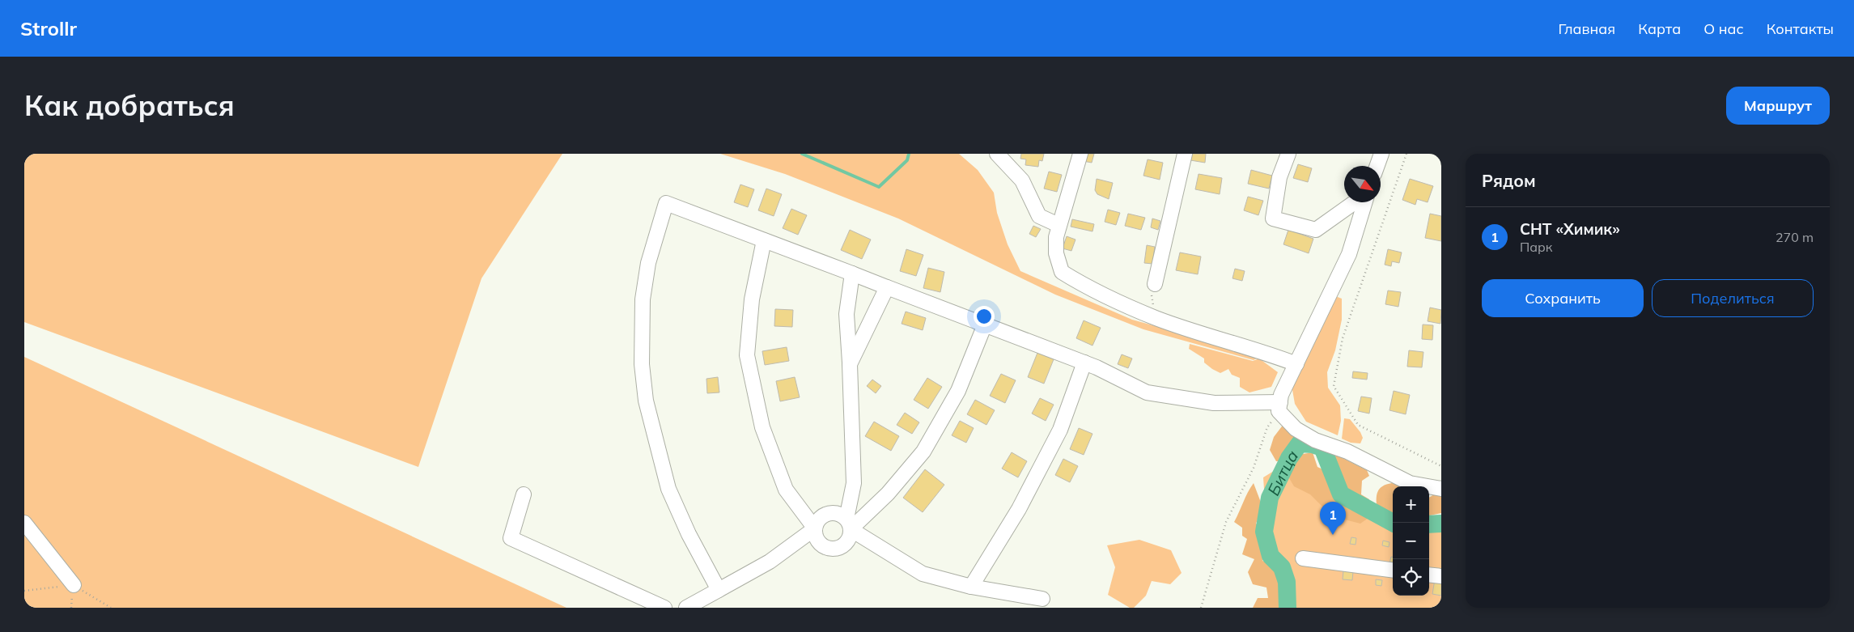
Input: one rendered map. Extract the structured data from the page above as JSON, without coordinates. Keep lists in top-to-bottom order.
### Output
{
  "water": ["Битца"],
  "north": "bottom right",
  "page": {
    "header": "Strollr",
    "nav": [
      "Главная",
      "Карта",
      "О нас",
      "Контакты"
    ],
    "buttons": [
      "Маршрут",
      ["Сохранить", "Поделиться"]
    ],
    "title": "Как добраться",
    "heading": "Рядом",
    "list": [
      {
        "mark": "1",
        "name": "СНТ «Химик»",
        "note": "Парк",
        "value": "270 m"
      }
    ],
    "map_buttons": ["+", "−"],
    "pins": "1"
  }
}
